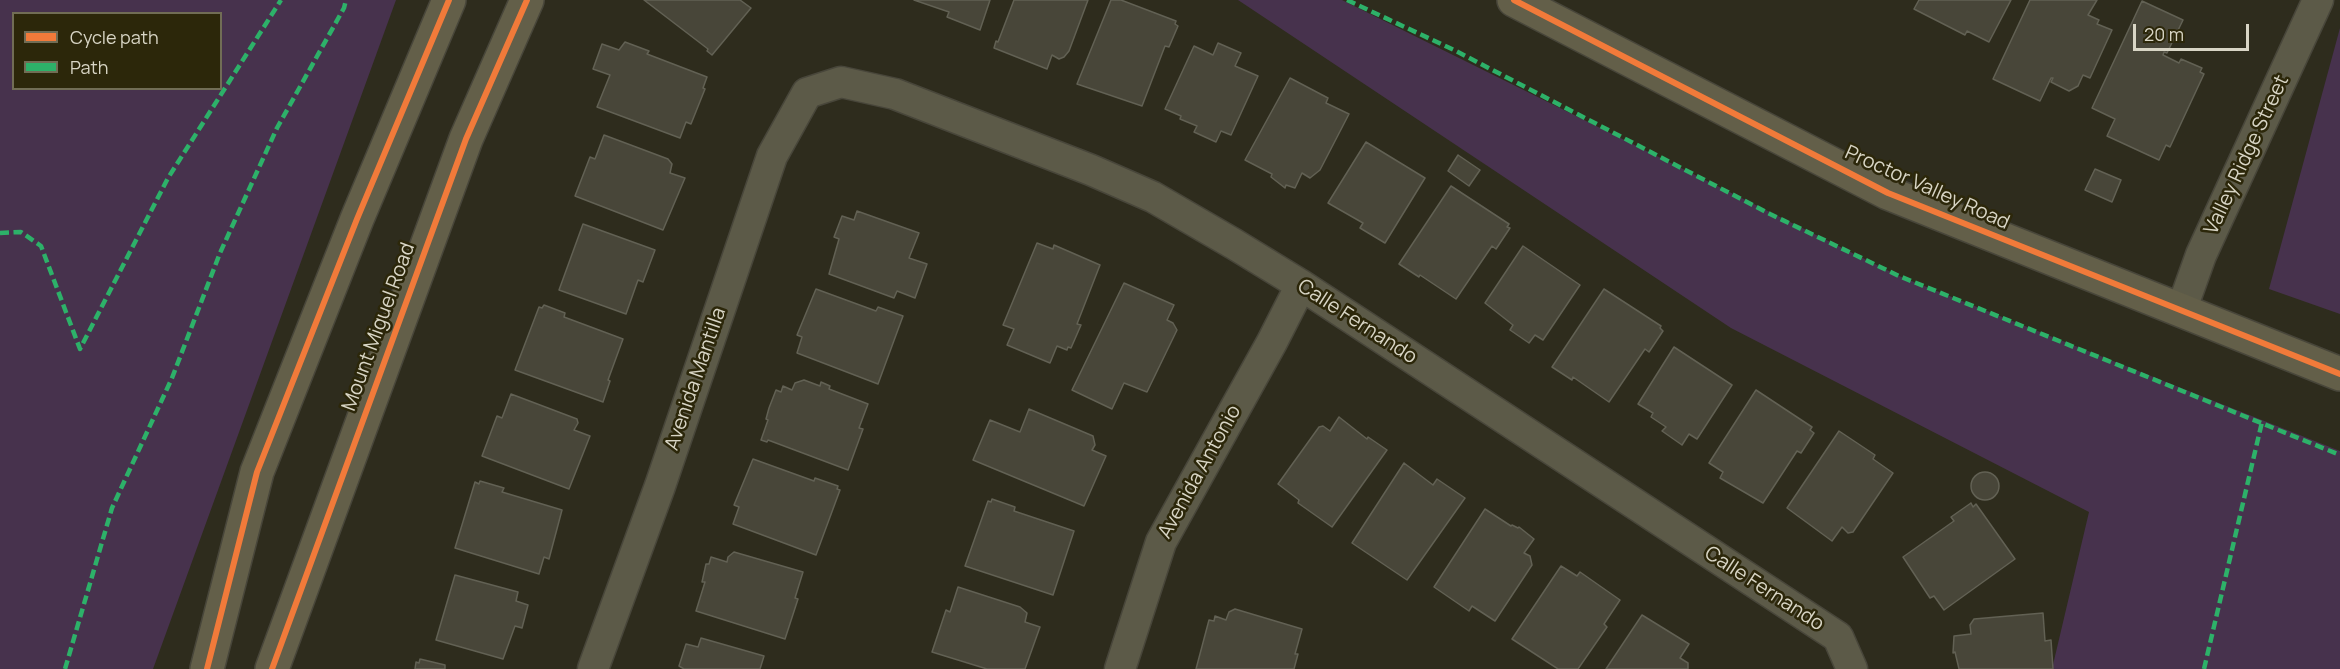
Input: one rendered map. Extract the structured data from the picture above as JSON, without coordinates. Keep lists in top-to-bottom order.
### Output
{
  "streets": {
    "street": [
      "Valley Ridge Street",
      "Proctor Valley Road",
      "Calle Fernando",
      "Mount Miguel Road",
      "Avenida Mantilla",
      "Avenida Antonio"
    ]
  },
  "crossings": [
    ["Valley Ridge Street", "Proctor Valley Road"],
    ["Calle Fernando", "Avenida Mantilla"],
    ["Calle Fernando", "Avenida Antonio"]
  ],
  "legend": ["Cycle path", "Path"],
  "scale_bar": "20 m"
}
